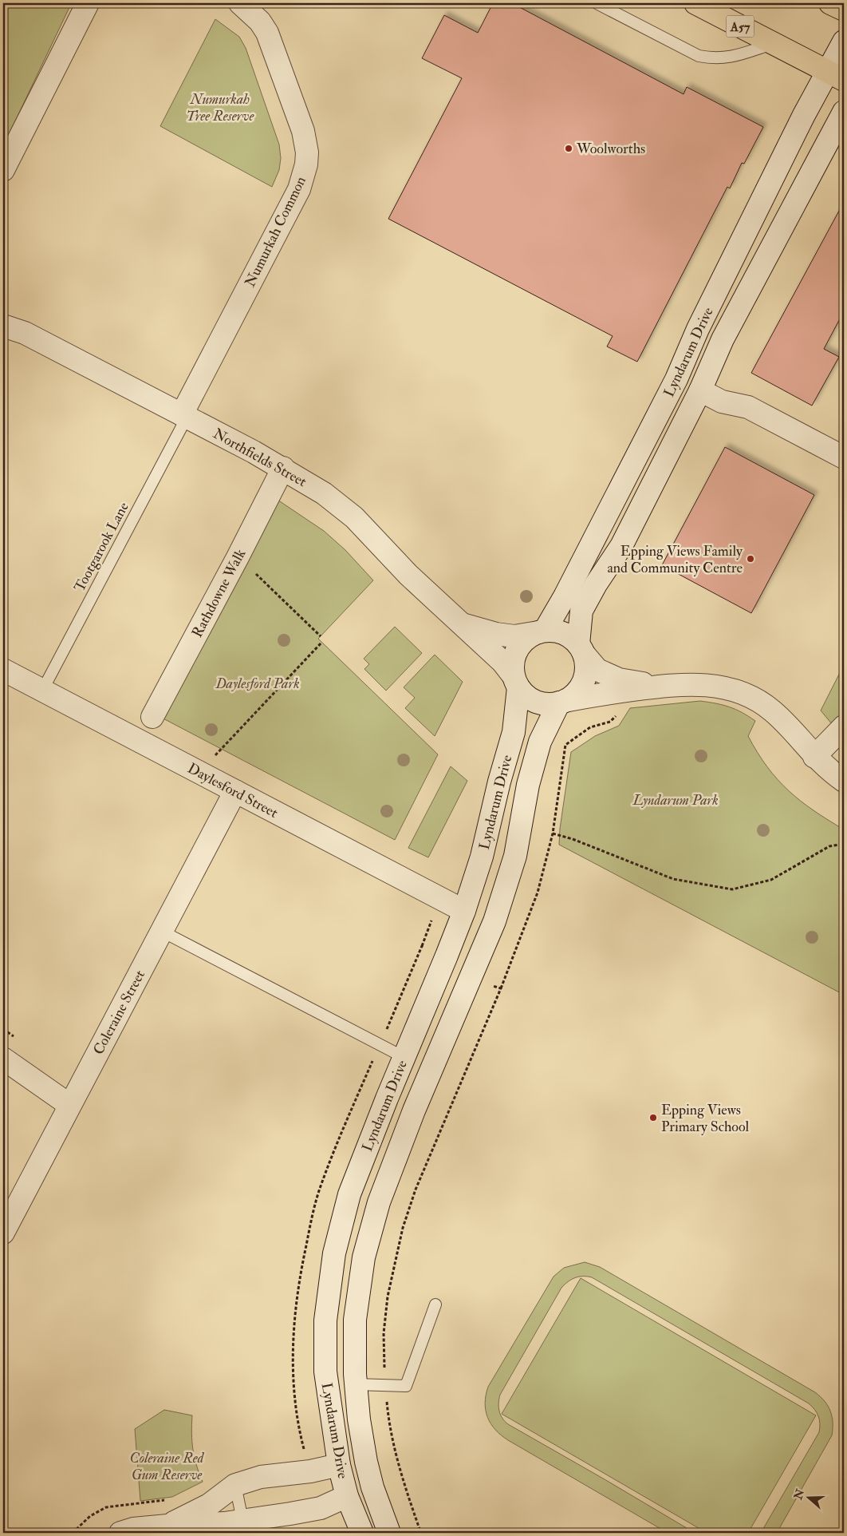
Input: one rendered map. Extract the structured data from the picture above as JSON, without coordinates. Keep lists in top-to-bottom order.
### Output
{
  "streets": {
    "main road": ["A57"],
    "street": [
      "Numurkah Common",
      "Lyndarum Drive",
      "Northfields Street",
      "Rathdowne Walk",
      "Daylesford Street",
      "Coleraine Street"
    ],
    "lane": ["Tootgarook Lane"]
  },
  "crossings": [
    ["A57", "Lyndarum Drive"],
    ["Numurkah Common", "Northfields Street"],
    ["Numurkah Common", "Tootgarook Lane"],
    ["Lyndarum Drive", "Northfields Street"],
    ["Lyndarum Drive", "Daylesford Street"],
    ["Northfields Street", "Tootgarook Lane"],
    ["Northfields Street", "Rathdowne Walk"],
    ["Tootgarook Lane", "Daylesford Street"],
    ["Daylesford Street", "Coleraine Street"]
  ],
  "parks": [
    "Numurkah Tree Reserve",
    "Daylesford Park",
    "Lyndarum Park",
    "Coleraine Red Gum Reserve"
  ],
  "places": ["Woolworths", "Epping Views Family and Community Centre", "Epping Views Primary School"],
  "north": "left"
}
